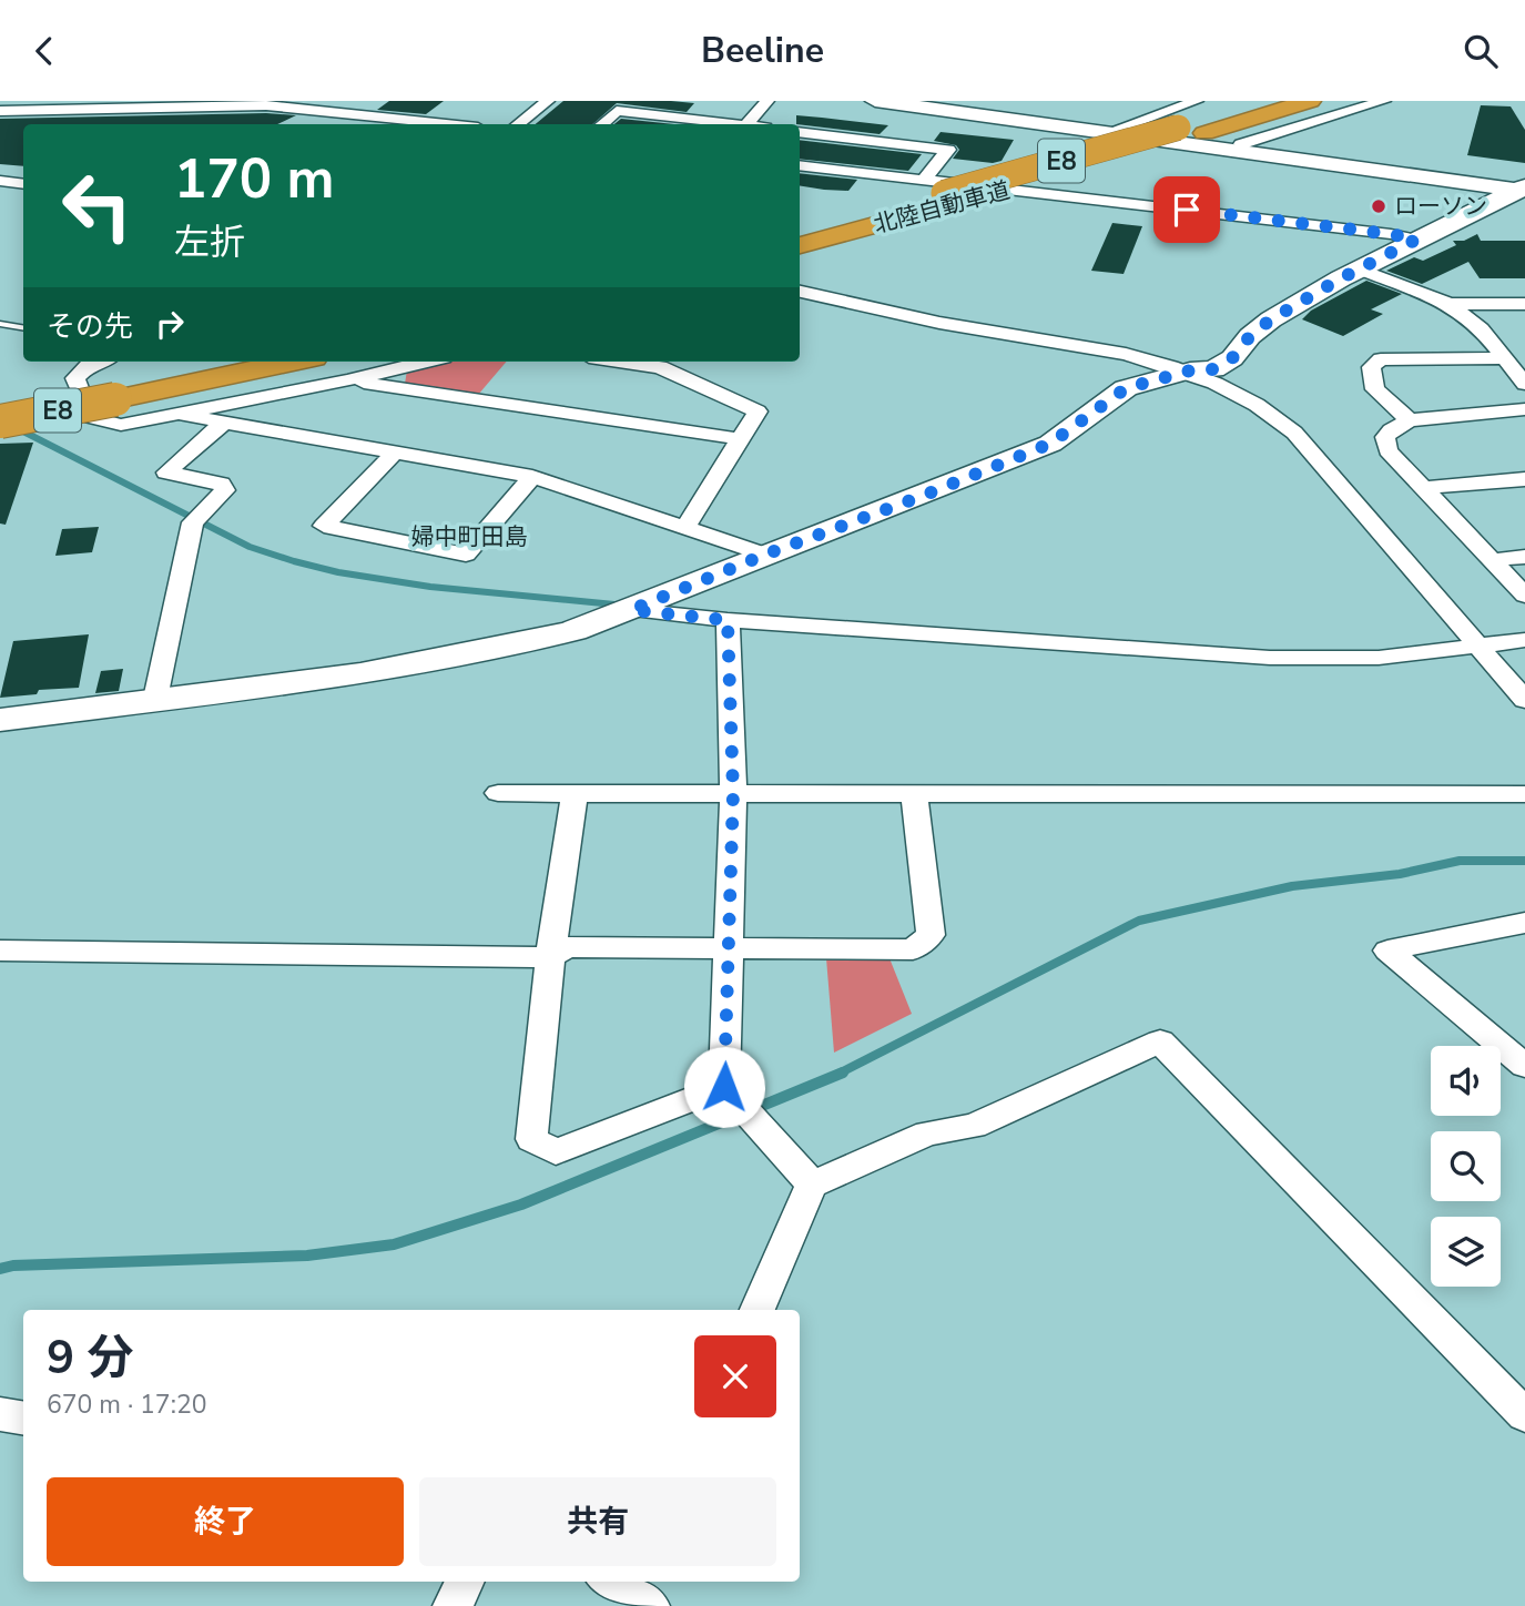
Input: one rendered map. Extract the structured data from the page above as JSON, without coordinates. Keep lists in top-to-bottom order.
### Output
{
  "streets": {
    "highway": ["E8", "北陸自動車道"]
  },
  "districts": ["婦中町田島"],
  "places": ["ローソン"],
  "page": {
    "header": "Beeline",
    "turn": ["170 m", "左折"],
    "then": "その先",
    "heading": ["9 分", "670 m · 17:20"],
    "buttons": ["終了", "共有"]
  }
}
